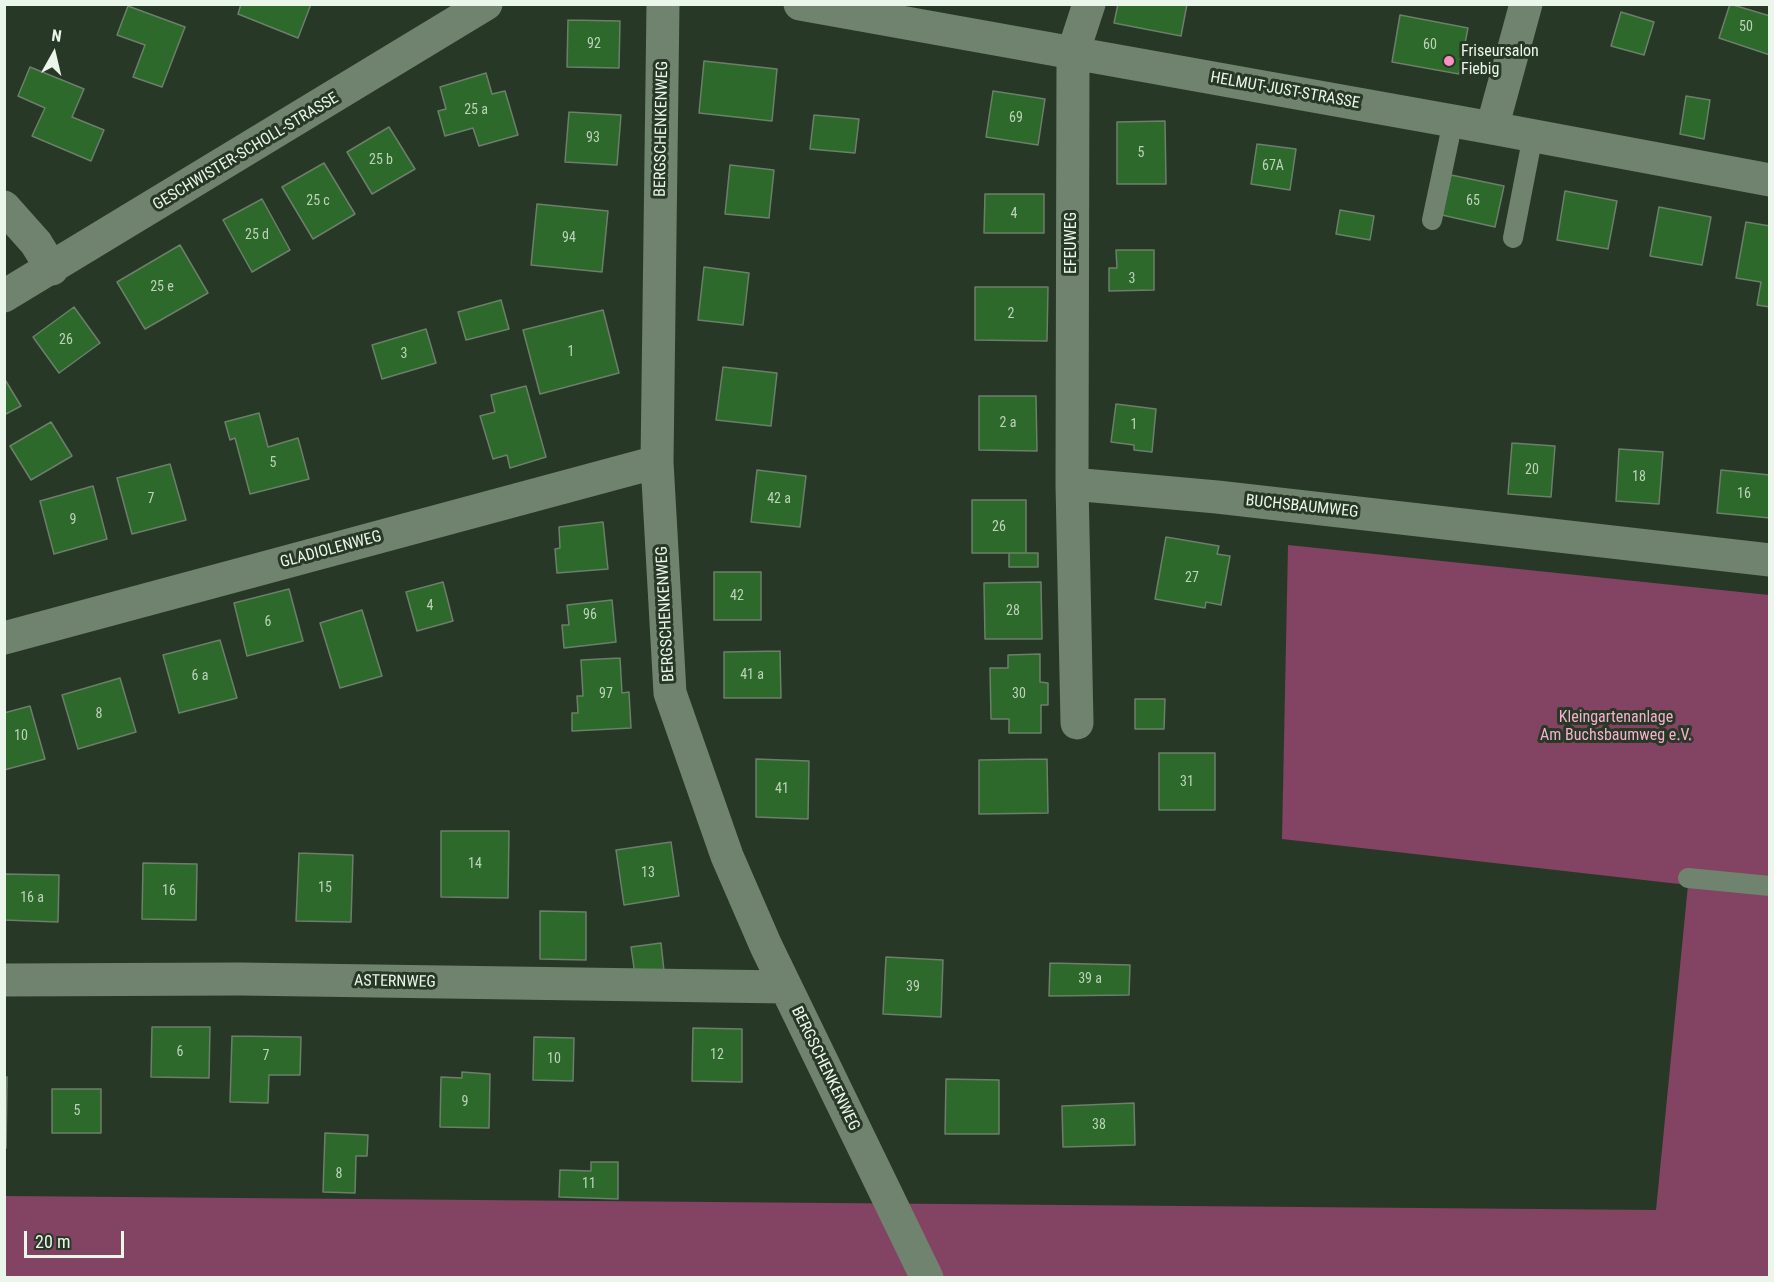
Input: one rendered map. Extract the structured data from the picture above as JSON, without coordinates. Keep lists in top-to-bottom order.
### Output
{
  "streets": {
    "street": [
      "HELMUT-JUST-STRASSE",
      "BERGSCHENKENWEG",
      "GESCHWISTER-SCHOLL-STRASSE",
      "EFEUWEG",
      "BUCHSBAUMWEG",
      "GLADIOLENWEG",
      "ASTERNWEG"
    ]
  },
  "crossings": [
    ["HELMUT-JUST-STRASSE", "EFEUWEG"],
    ["BERGSCHENKENWEG", "GLADIOLENWEG"],
    ["BERGSCHENKENWEG", "ASTERNWEG"],
    ["EFEUWEG", "BUCHSBAUMWEG"]
  ],
  "parks": ["Kleingartenanlage Am Buchsbaumweg e.V."],
  "places": ["Friseursalon Fiebig"],
  "house_numbers": [
    "50",
    "92",
    "60",
    "25 a",
    "69",
    "93",
    "5",
    "25 b",
    "67A",
    "25 c",
    "65",
    "4",
    "25 d",
    "94",
    "3",
    "25 e",
    "2",
    "26",
    "1",
    "3",
    "2 a",
    "1",
    "5",
    "20",
    "18",
    "16",
    "7",
    "42 a",
    "9",
    "26",
    "27",
    "42",
    "4",
    "28",
    "96",
    "6",
    "41 a",
    "6 a",
    "97",
    "30",
    "8",
    "10",
    "31",
    "41",
    "14",
    "13",
    "15",
    "16",
    "16 a",
    "39 a",
    "39",
    "6",
    "12",
    "7",
    "10",
    "9",
    "5",
    "38",
    "8",
    "11"
  ],
  "scale_bar": "20 m",
  "north": "top"
}
